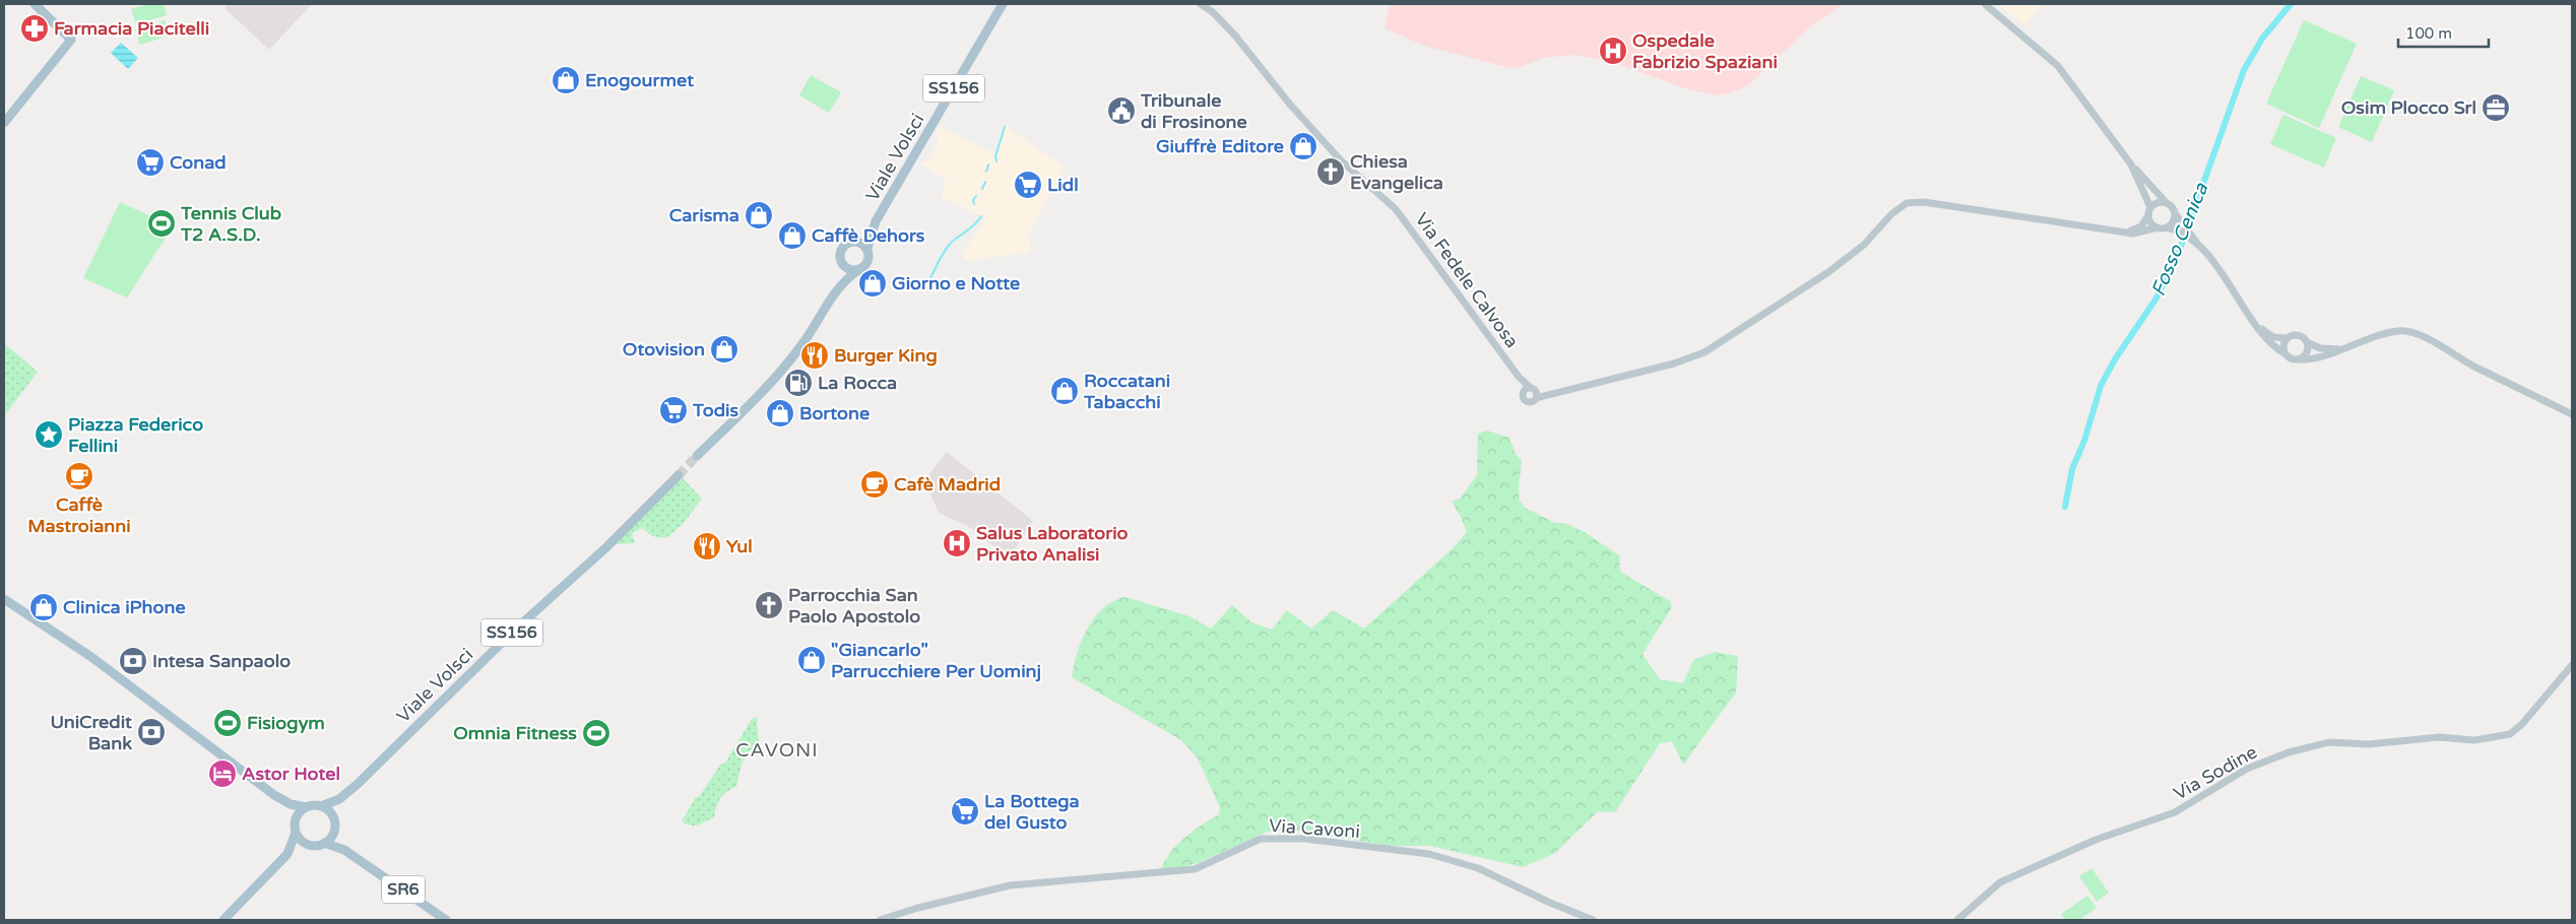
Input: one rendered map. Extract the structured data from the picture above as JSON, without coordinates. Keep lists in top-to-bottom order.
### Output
{
  "streets": {
    "main road": ["SS156", "Viale Volsci", "SR6"],
    "street": ["Via Fedele Calvosa", "Via Sodine", "Via Cavoni"]
  },
  "crossings": [
    ["SS156", "Viale Volsci"],
    ["SS156", "SR6"],
    ["Viale Volsci", "SR6"]
  ],
  "districts": ["CAVONI"],
  "water": ["Fosso Cenica"],
  "places": {
    "pharmacy": ["Farmacia Piacitelli"],
    "hospital": ["Ospedale Fabrizio Spaziani", "Salus Laboratorio Privato Analisi"],
    "shop": [
      "Enogourmet",
      "Giuffrè Editore",
      "Carisma",
      "Caffè Dehors",
      "Giorno e Notte",
      "Otovision",
      "Roccatani Tabacchi",
      "Bortone",
      "Clinica iPhone",
      "\"Giancarlo\" Parrucchiere Per Uominj"
    ],
    "office": ["Osim Plocco Srl"],
    "public building": ["Tribunale di Frosinone"],
    "supermarket": [
      "Conad",
      "Lidl",
      "Todis",
      "La Bottega del Gusto"
    ],
    "church": ["Chiesa Evangelica", "Parrocchia San Paolo Apostolo"],
    "sports": ["Tennis Club T2 A.S.D.", "Fisiogym", "Omnia Fitness"],
    "restaurant": ["Burger King", "Yul"],
    "fuel station": ["La Rocca"],
    "place": ["Piazza Federico Fellini"],
    "cafe": ["Caffè Mastroianni", "Cafè Madrid"],
    "bank": ["Intesa Sanpaolo", "UniCredit Bank"],
    "hotel": ["Astor Hotel"]
  },
  "scale_bar": "100 m"
}
